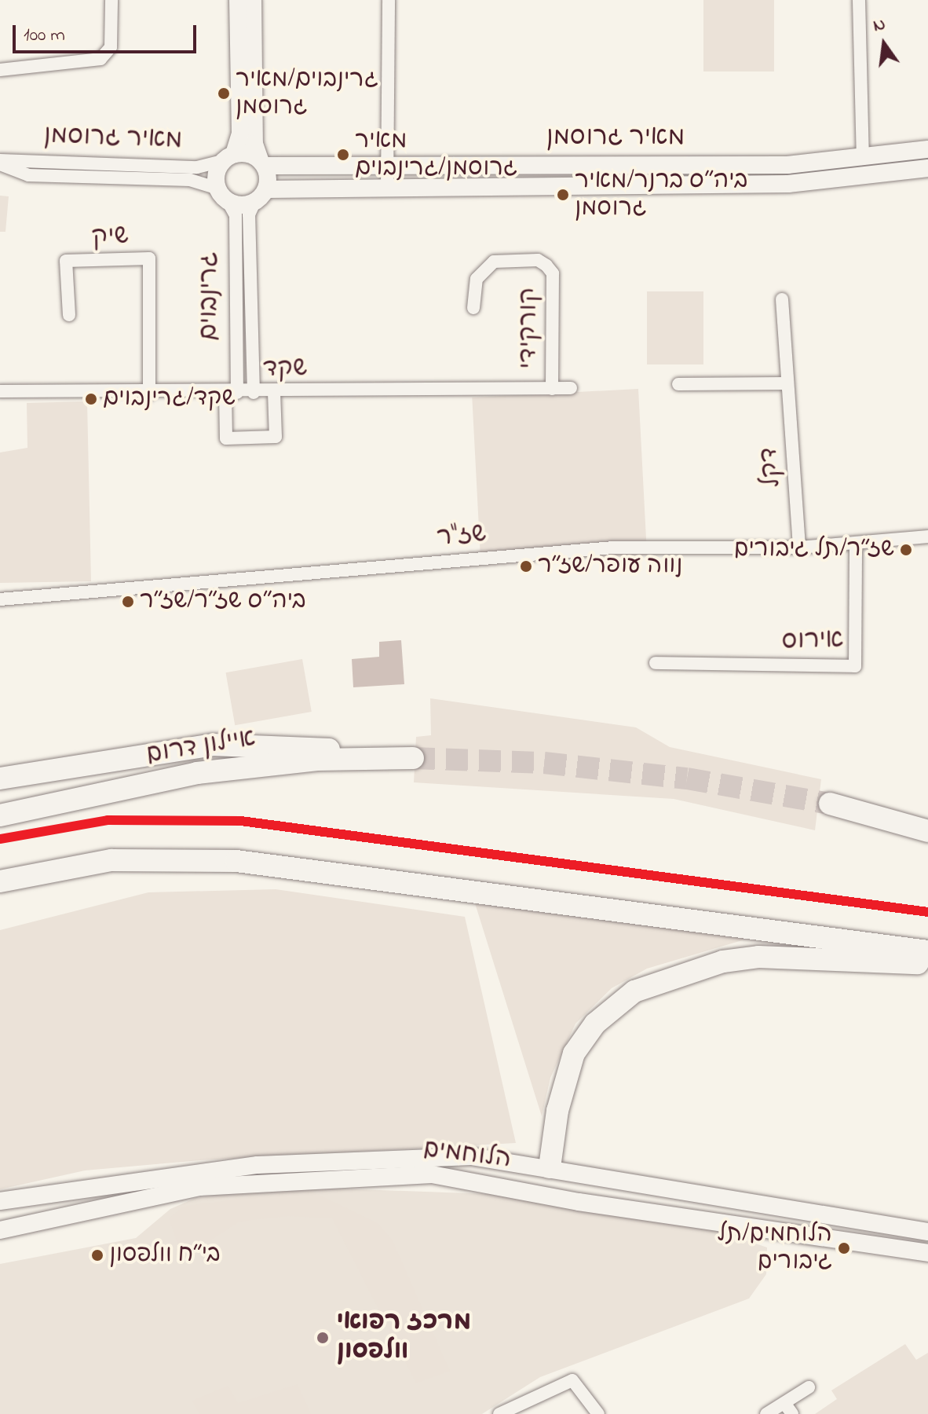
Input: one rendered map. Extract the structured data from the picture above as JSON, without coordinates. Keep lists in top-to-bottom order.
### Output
{
  "streets": {
    "highway": ["איילון דרום"],
    "main road": ["מאיר גרוסמן", "הלוחמים"],
    "street": [
      "שיק",
      "גרינבוים",
      "קורקידי",
      "שקד",
      "דקל",
      "שז\"ר",
      "אירוס"
    ]
  },
  "crossings": [
    ["מאיר גרוסמן", "גרינבוים"],
    ["שיק", "שקד"],
    ["גרינבוים", "שקד"],
    ["קורקידי", "שקד"],
    ["דקל", "שז\"ר"],
    ["שז\"ר", "אירוס"]
  ],
  "places": [
    "גרינבוים/מאיר גרוסמן",
    "מאיר גרוסמן/גרינבוים",
    "ביה״ס ברנר/מאיר גרוסמן",
    "שקד/גרינבוים",
    "שז״ר/תל גיבורים",
    "נווה עופר/שז״ר",
    "ביה״ס שז״ר/שז״ר",
    "הלוחמים/תל גיבורים",
    "בי״ח וולפסון",
    "מרכז רפואי וולפסון"
  ],
  "scale_bar": "100 m",
  "north": "top"
}
